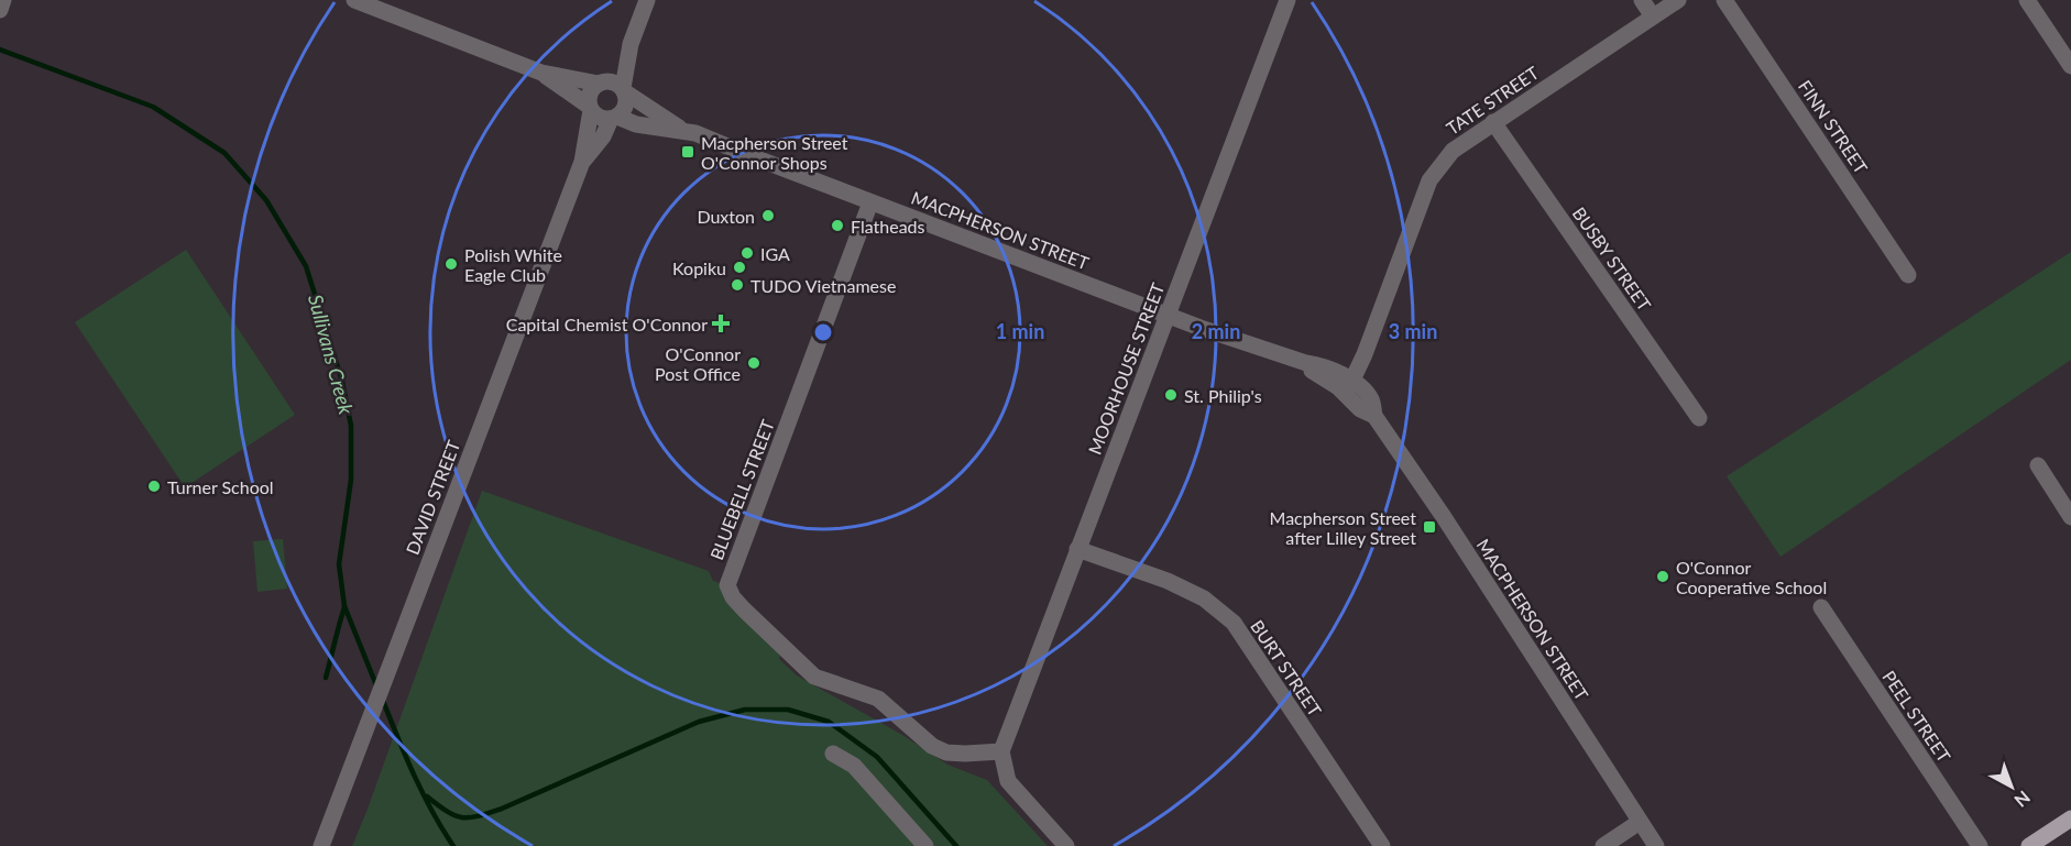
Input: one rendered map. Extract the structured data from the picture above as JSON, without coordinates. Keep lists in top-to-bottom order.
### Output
{
  "streets": {
    "street": [
      "TATE STREET",
      "FINN STREET",
      "MACPHERSON STREET",
      "BUSBY STREET",
      "MOORHOUSE STREET",
      "BLUEBELL STREET",
      "DAVID STREET",
      "BURT STREET",
      "PEEL STREET"
    ]
  },
  "crossings": [
    ["TATE STREET", "MACPHERSON STREET"],
    ["TATE STREET", "BUSBY STREET"],
    ["MACPHERSON STREET", "MOORHOUSE STREET"],
    ["MACPHERSON STREET", "BLUEBELL STREET"],
    ["MACPHERSON STREET", "DAVID STREET"],
    ["MOORHOUSE STREET", "BLUEBELL STREET"],
    ["MOORHOUSE STREET", "BURT STREET"]
  ],
  "water": ["Sullivans Creek"],
  "places": {
    "transit": ["Macpherson Street O'Connor Shops", "Macpherson Street after Lilley Street"],
    "other": [
      "Duxton",
      "Flatheads",
      "IGA",
      "Polish White Eagle Club",
      "Kopiku",
      "TUDO Vietnamese",
      "O'Connor Post Office",
      "St. Philip's",
      "Turner School",
      "O'Connor Cooperative School"
    ],
    "health": ["Capital Chemist O'Connor"]
  },
  "north": "bottom right",
  "rings": ["1 min", "2 min", "3 min"]
}
